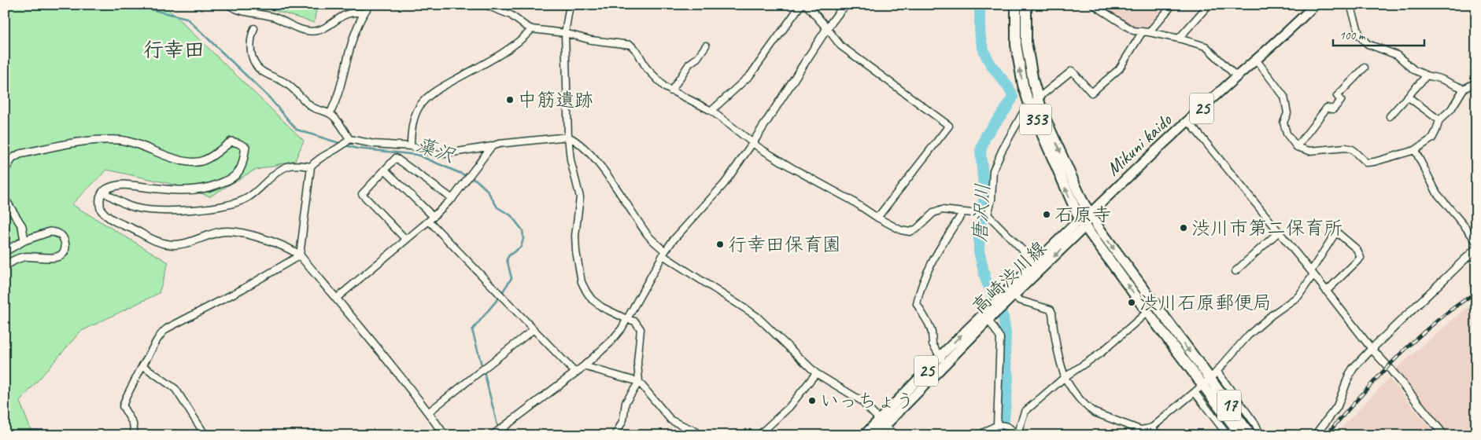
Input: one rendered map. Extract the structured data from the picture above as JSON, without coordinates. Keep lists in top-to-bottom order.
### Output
{
  "streets": {
    "highway": ["353", "17"],
    "main road": ["25", "Mikuni kaido", "高崎渋川線"]
  },
  "crossings": [
    ["353", "Mikuni kaido"],
    ["353", "高崎渋川線"],
    ["353", "17"],
    ["Mikuni kaido", "高崎渋川線"],
    ["Mikuni kaido", "17"],
    ["高崎渋川線", "17"]
  ],
  "districts": ["行幸田"],
  "water": ["藻沢", "唐沢川"],
  "places": [
    "中筋遺跡",
    "石原寺",
    "渋川市第二保育所",
    "行幸田保育園",
    "渋川石原郵便局",
    "いっちょう"
  ],
  "scale_bar": "100 m"
}
